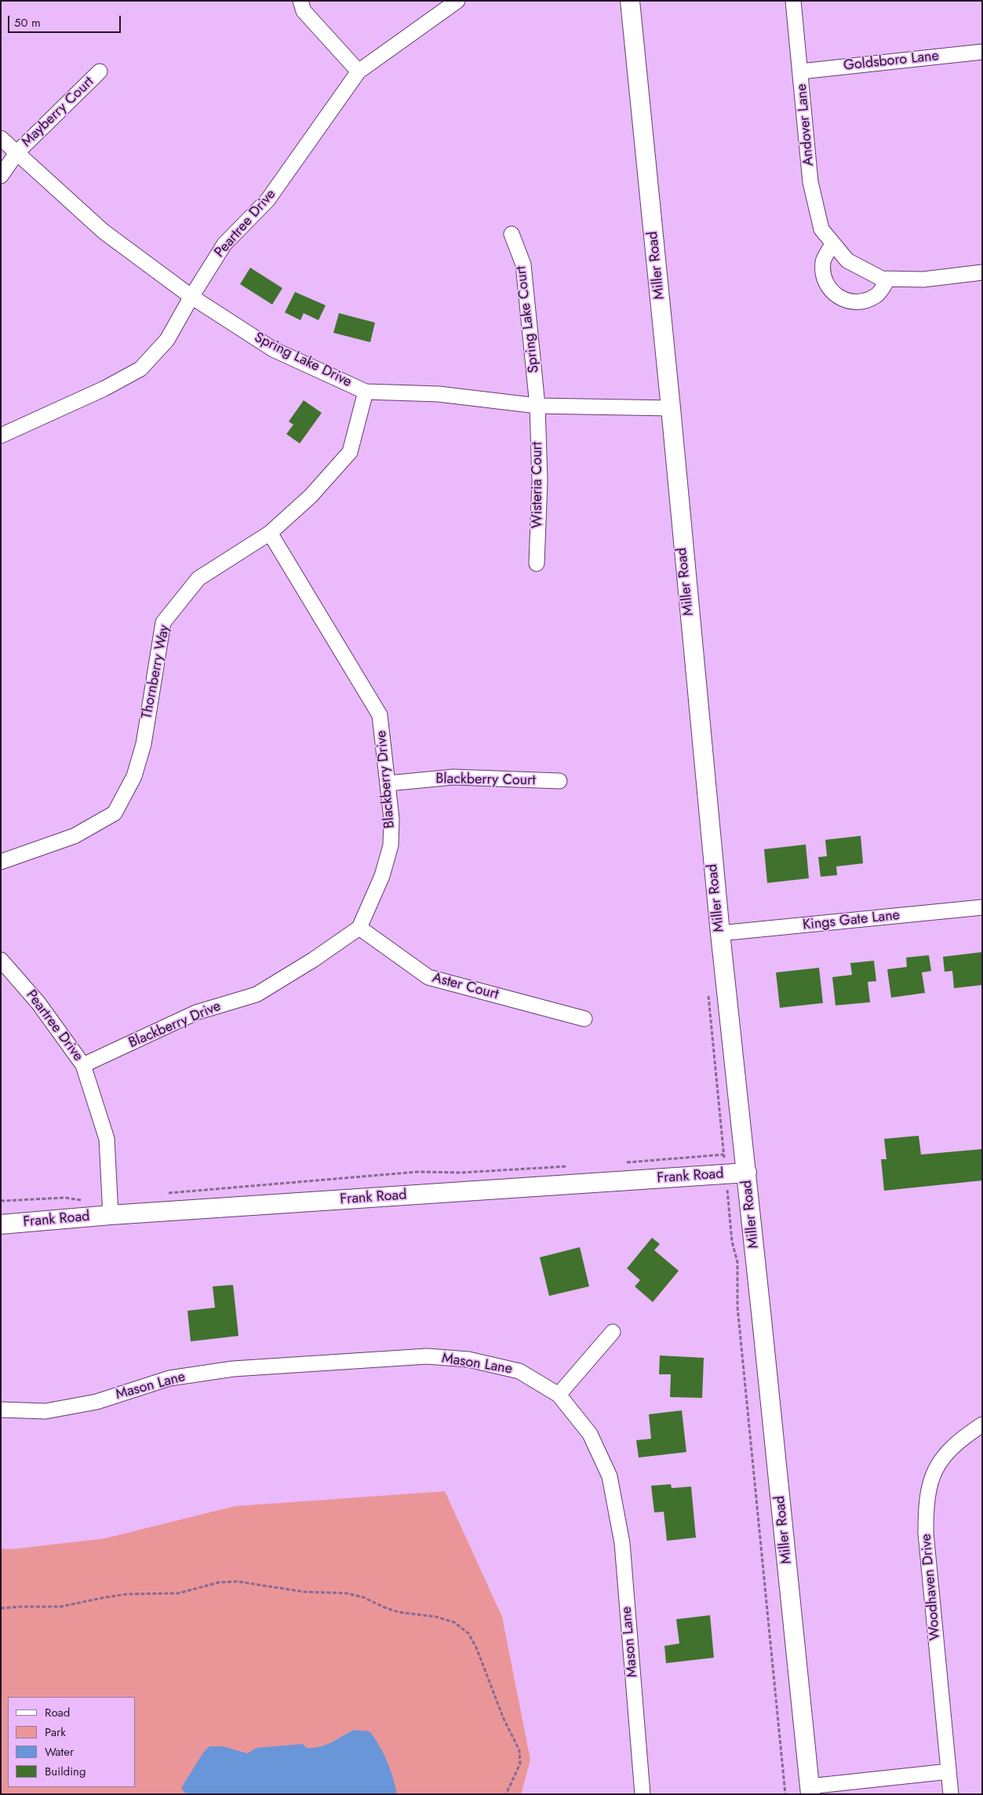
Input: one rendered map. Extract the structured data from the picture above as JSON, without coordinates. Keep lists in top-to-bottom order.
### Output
{
  "streets": {
    "street": [
      "Goldsboro Lane",
      "Mayberry Court",
      "Andover Lane",
      "Peartree Drive",
      "Miller Road",
      "Spring Lake Court",
      "Spring Lake Drive",
      "Wisteria Court",
      "Thornberry Way",
      "Blackberry Drive",
      "Blackberry Court",
      "Kings Gate Lane",
      "Aster Court",
      "Frank Road",
      "Mason Lane",
      "Woodhaven Drive"
    ]
  },
  "crossings": [
    ["Goldsboro Lane", "Andover Lane"],
    ["Mayberry Court", "Spring Lake Drive"],
    ["Peartree Drive", "Spring Lake Drive"],
    ["Peartree Drive", "Blackberry Drive"],
    ["Peartree Drive", "Frank Road"],
    ["Miller Road", "Spring Lake Drive"],
    ["Miller Road", "Kings Gate Lane"],
    ["Miller Road", "Frank Road"],
    ["Spring Lake Court", "Spring Lake Drive"],
    ["Spring Lake Court", "Wisteria Court"],
    ["Spring Lake Drive", "Wisteria Court"],
    ["Spring Lake Drive", "Thornberry Way"],
    ["Thornberry Way", "Blackberry Drive"],
    ["Blackberry Drive", "Blackberry Court"],
    ["Blackberry Drive", "Aster Court"]
  ],
  "legend": [
    "Road",
    "Park",
    "Water",
    "Building"
  ],
  "scale_bar": "50 m"
}
